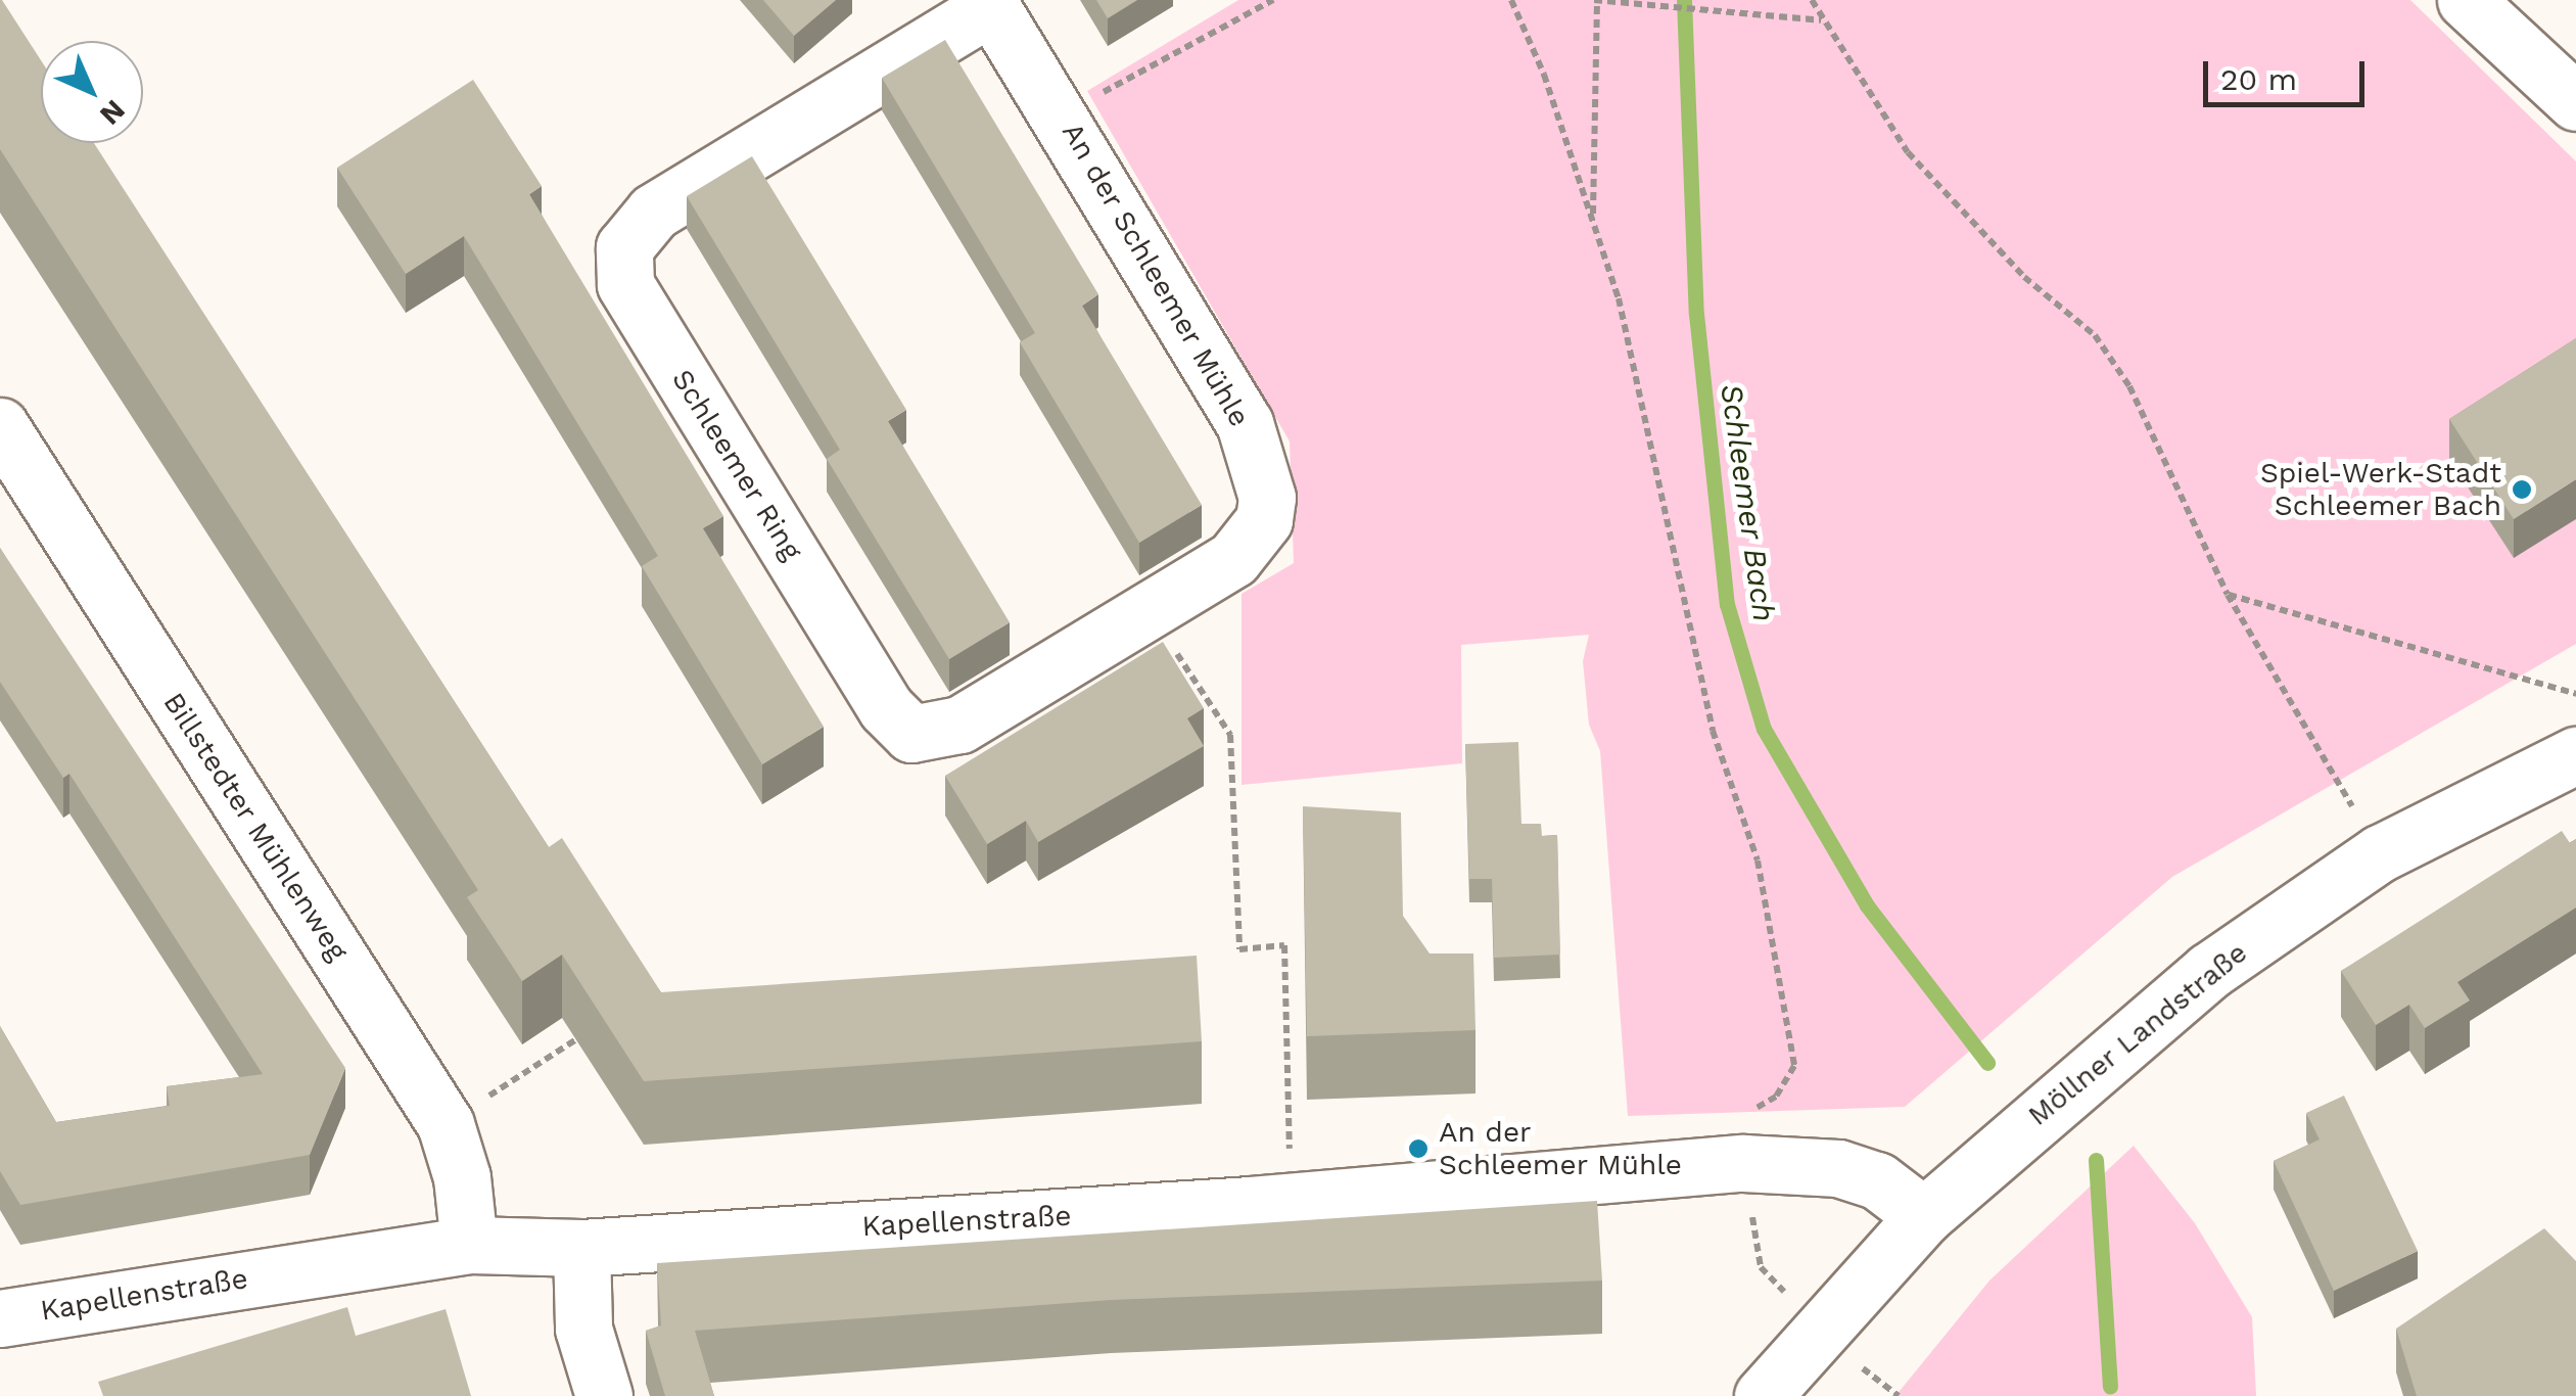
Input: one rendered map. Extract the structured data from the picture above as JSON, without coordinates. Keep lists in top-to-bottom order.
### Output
{
  "streets": {
    "street": [
      "An der Schleemer Mühle",
      "Schleemer Ring",
      "Billstedter Mühlenweg",
      "Möllner Landstraße",
      "Kapellenstraße"
    ]
  },
  "crossings": [
    ["An der Schleemer Mühle", "Schleemer Ring"],
    ["Billstedter Mühlenweg", "Kapellenstraße"],
    ["Möllner Landstraße", "Kapellenstraße"]
  ],
  "water": ["Schleemer Bach"],
  "places": ["Spiel-Werk-Stadt Schleemer Bach", "An der Schleemer Mühle"],
  "scale_bar": "20 m",
  "north": "bottom right"
}
